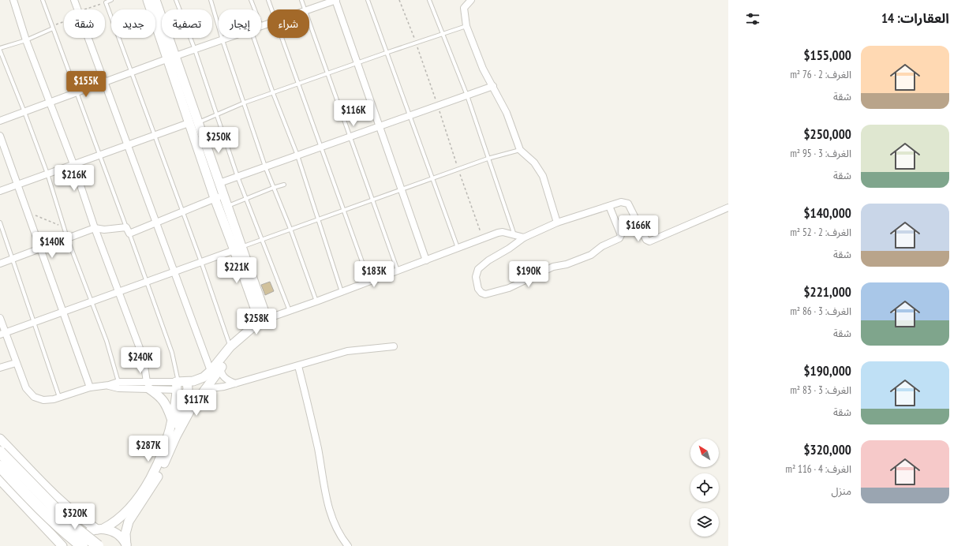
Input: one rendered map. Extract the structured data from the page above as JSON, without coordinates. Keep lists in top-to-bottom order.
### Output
{
  "north": "top left",
  "page": {
    "heading": "العقارات: 14",
    "chip": [
      "شراء",
      "إيجار",
      "تصفية",
      "جديد",
      "شقة"
    ],
    "list": [
      {
        "name": "$155,000",
        "note": "الغرف: 2 · 76 m² · شقة"
      },
      {
        "name": "$250,000",
        "note": "الغرف: 3 · 95 m² · شقة"
      },
      {
        "name": "$140,000",
        "note": "الغرف: 2 · 52 m² · شقة"
      },
      {
        "name": "$221,000",
        "note": "الغرف: 3 · 86 m² · شقة"
      },
      {
        "name": "$190,000",
        "note": "الغرف: 3 · 83 m² · شقة"
      },
      {
        "name": "$320,000",
        "note": "الغرف: 4 · 116 m² · منزل"
      }
    ],
    "price": [
      "$155K",
      "$116K",
      "$250K",
      "$216K",
      "$166K",
      "$140K",
      "$221K",
      "$183K",
      "$190K",
      "$258K",
      "$240K",
      "$117K",
      "$287K",
      "$320K"
    ]
  }
}
